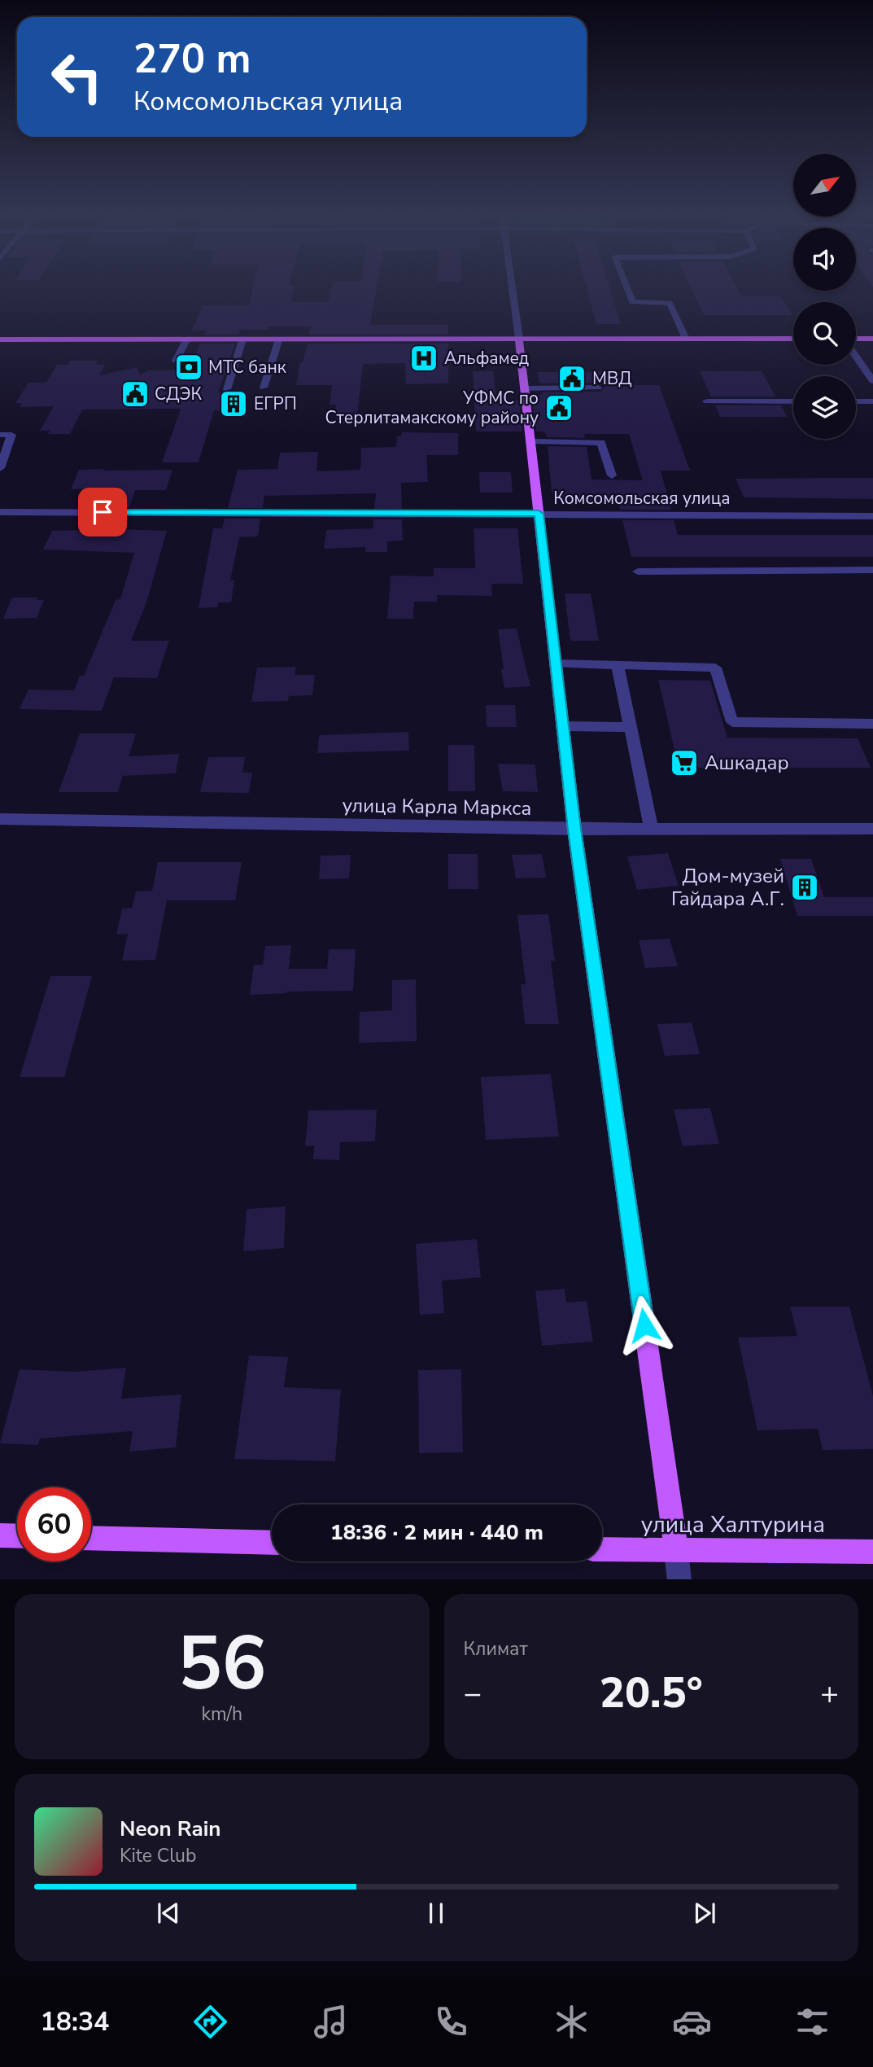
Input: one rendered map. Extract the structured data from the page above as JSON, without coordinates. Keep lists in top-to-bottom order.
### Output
{
  "streets": {
    "main road": ["улица Халтурина"],
    "street": ["Комсомольская улица", "улица Карла Маркса"]
  },
  "places": {
    "hospital": ["Альфамед"],
    "bank": ["МТС банк"],
    "public building": ["МВД", "СДЭК", "УФМС по Стерлитамакскому району"],
    "building": ["ЕГРП", "Дом-музей Гайдара А.Г."],
    "supermarket": ["Ашкадар"]
  },
  "north": "top right",
  "page": {
    "turn": ["270 m", "Комсомольская улица"],
    "limit": "60",
    "trip": "18:36 · 2 мин · 440 m",
    "tile": [
      ["56", "km/h"],
      "Климат"
    ],
    "heat": ["−", "20.5°", "+"],
    "song": ["Neon Rain", "Kite Club"],
    "tabs": "18:34"
  }
}
